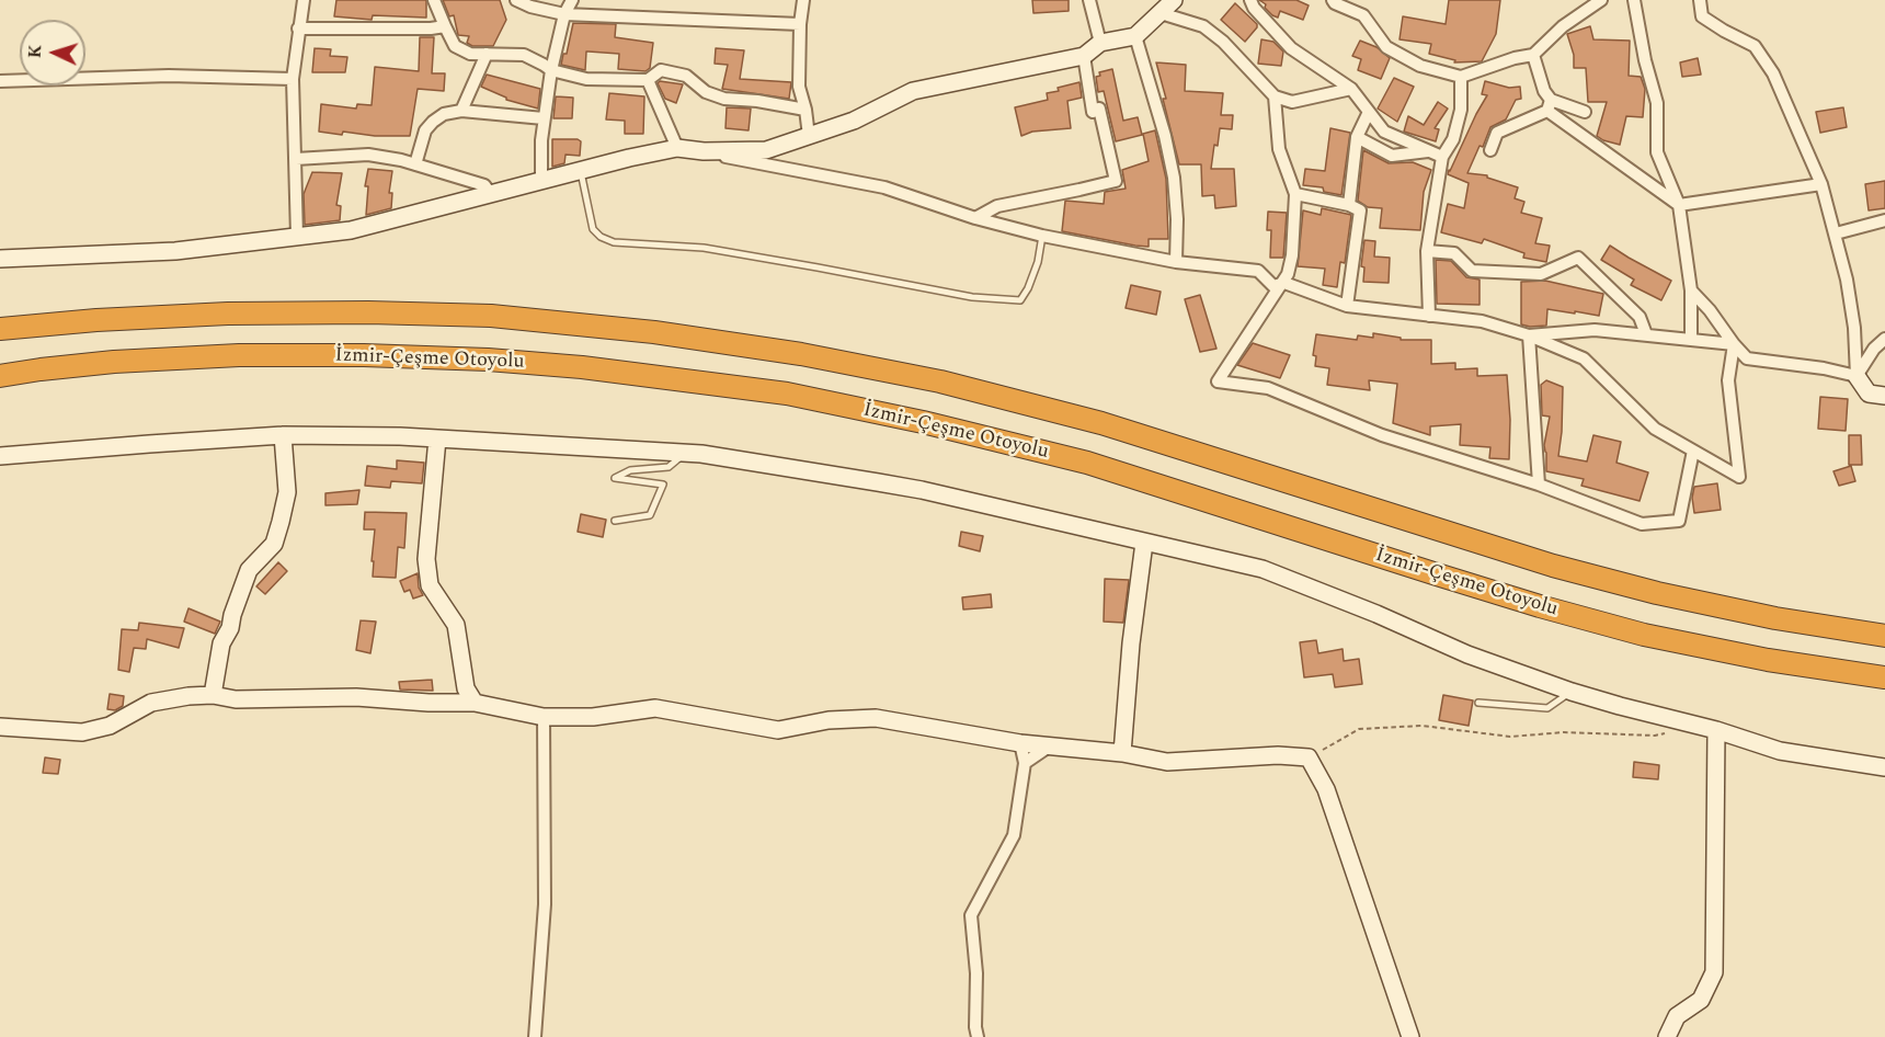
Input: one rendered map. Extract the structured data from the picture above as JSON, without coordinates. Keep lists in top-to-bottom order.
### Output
{
  "streets": {
    "highway": ["İzmir-Çeşme Otoyolu"]
  },
  "north": "left"
}
